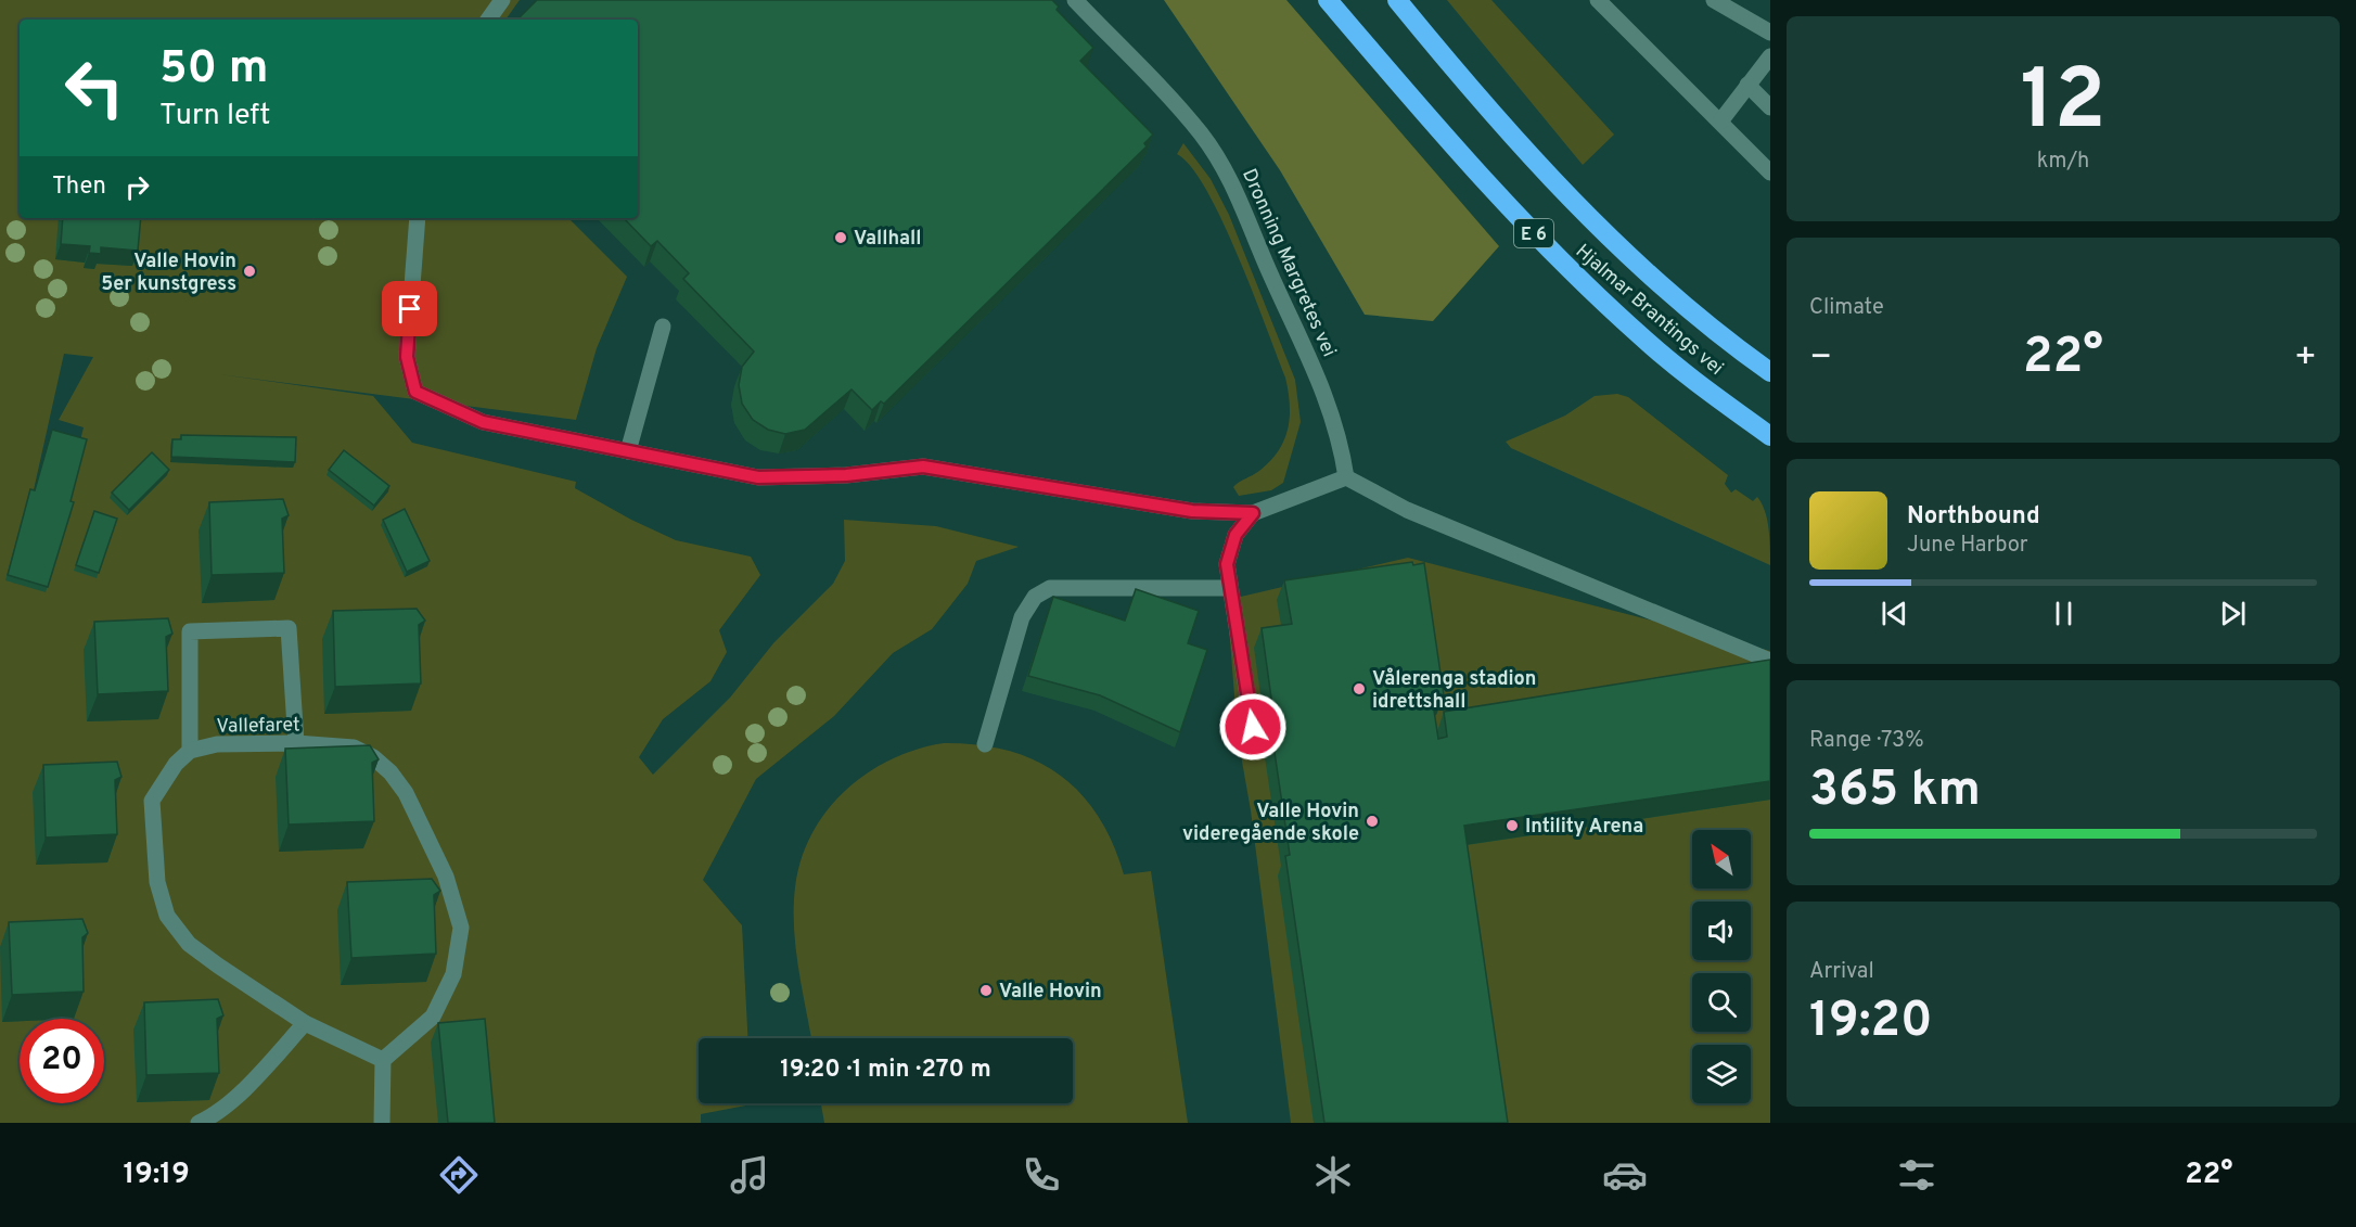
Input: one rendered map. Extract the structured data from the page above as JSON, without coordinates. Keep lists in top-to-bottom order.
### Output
{
  "streets": {
    "highway": ["E 6", "Hjalmar Brantings vei"],
    "street": ["Dronning Margretes vei", "Vallefaret"]
  },
  "places": [
    "Vallhall",
    "Valle Hovin 5er kunstgress",
    "Vålerenga stadion idrettshall",
    "Valle Hovin videregående skole",
    "Intility Arena",
    "Valle Hovin"
  ],
  "north": "top left",
  "page": {
    "tile": [
      ["12", "km/h"],
      "Climate",
      ["Range · 73%", "365 km"],
      ["Arrival", "19:20"]
    ],
    "turn": ["50 m", "Turn left"],
    "then": "Then",
    "heat": ["−", "22°", "+"],
    "song": ["Northbound", "June Harbor"],
    "limit": "20",
    "trip": "19:20 · 1 min · 270 m",
    "tabs": ["19:19", "22°"]
  }
}
